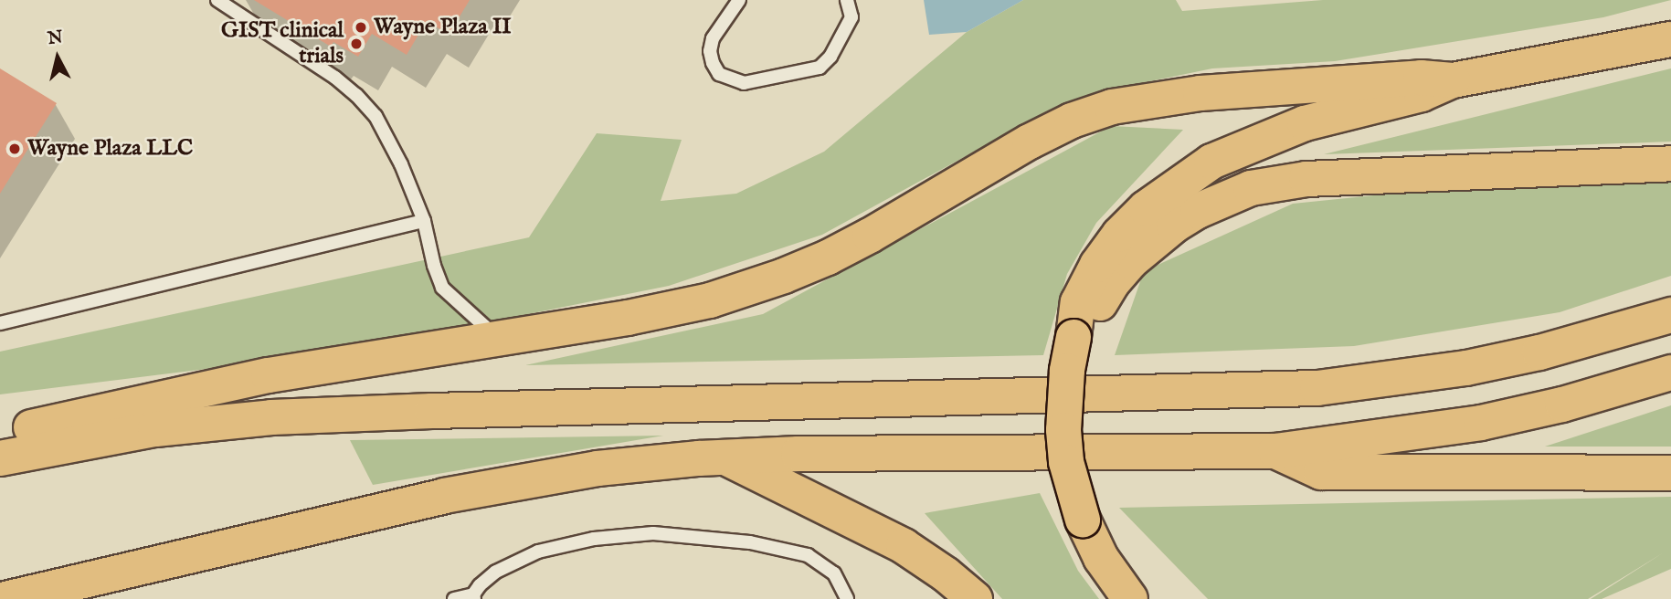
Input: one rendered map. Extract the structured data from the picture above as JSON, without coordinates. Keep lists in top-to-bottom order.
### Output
{
  "places": ["Wayne Plaza II", "GIST clinical trials", "Wayne Plaza LLC"],
  "north": "top"
}
